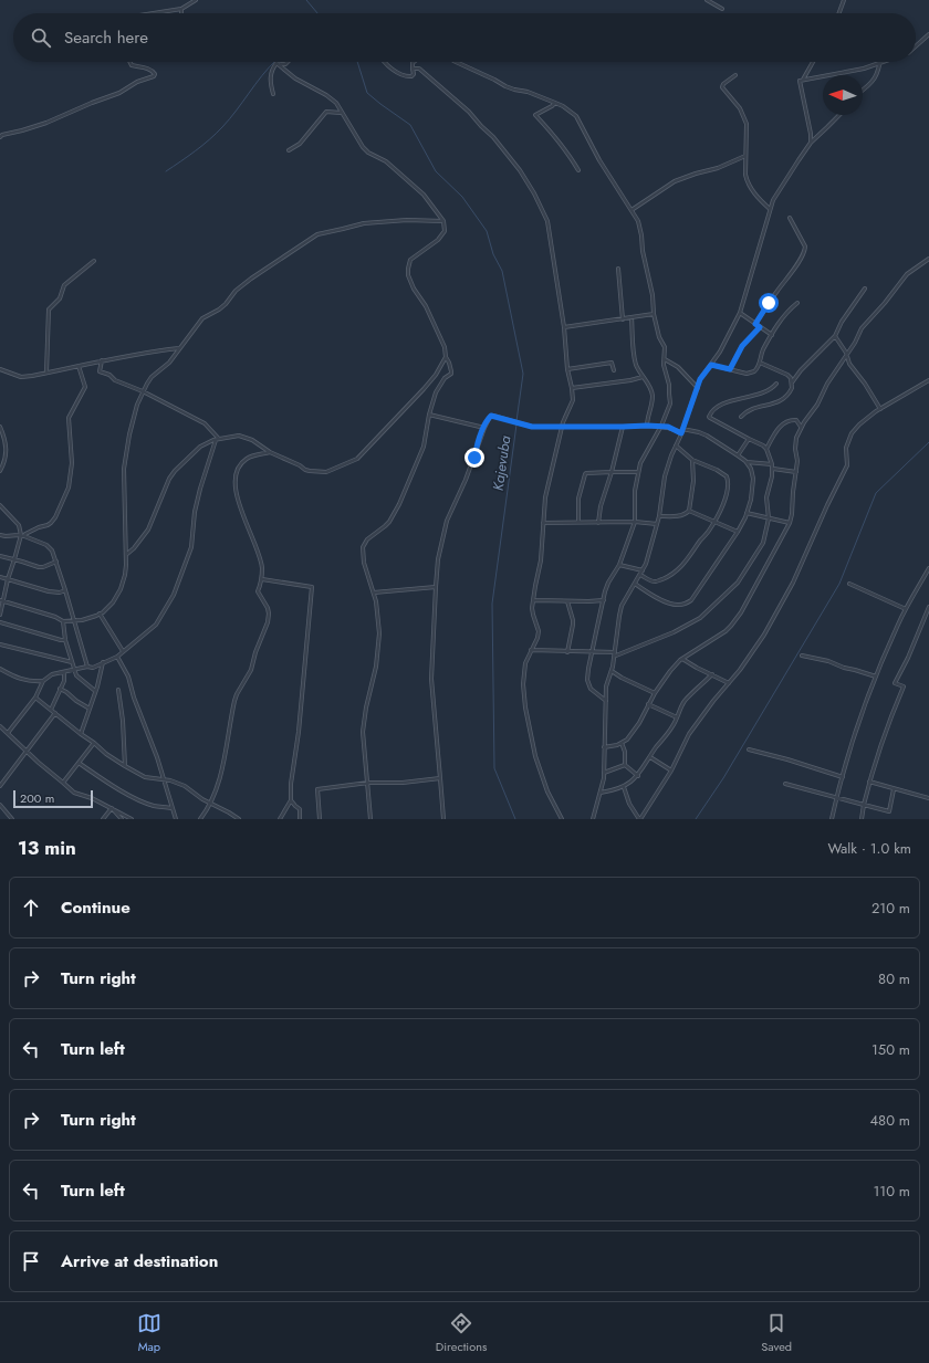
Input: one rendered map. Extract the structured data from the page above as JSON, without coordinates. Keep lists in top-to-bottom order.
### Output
{
  "water": ["Kajevuba"],
  "scale_bar": "200 m",
  "north": "left",
  "page": {
    "search": "Search here",
    "scale": "200 m",
    "heading": ["13 min", "Walk · 1.0 km"],
    "list": [
      ["Continue", "210 m"],
      ["Turn right", "80 m"],
      ["Turn left", "150 m"],
      ["Turn right", "480 m"],
      ["Turn left", "110 m"],
      "Arrive at destination"
    ],
    "nav": ["Map", "Directions", "Saved"]
  }
}
